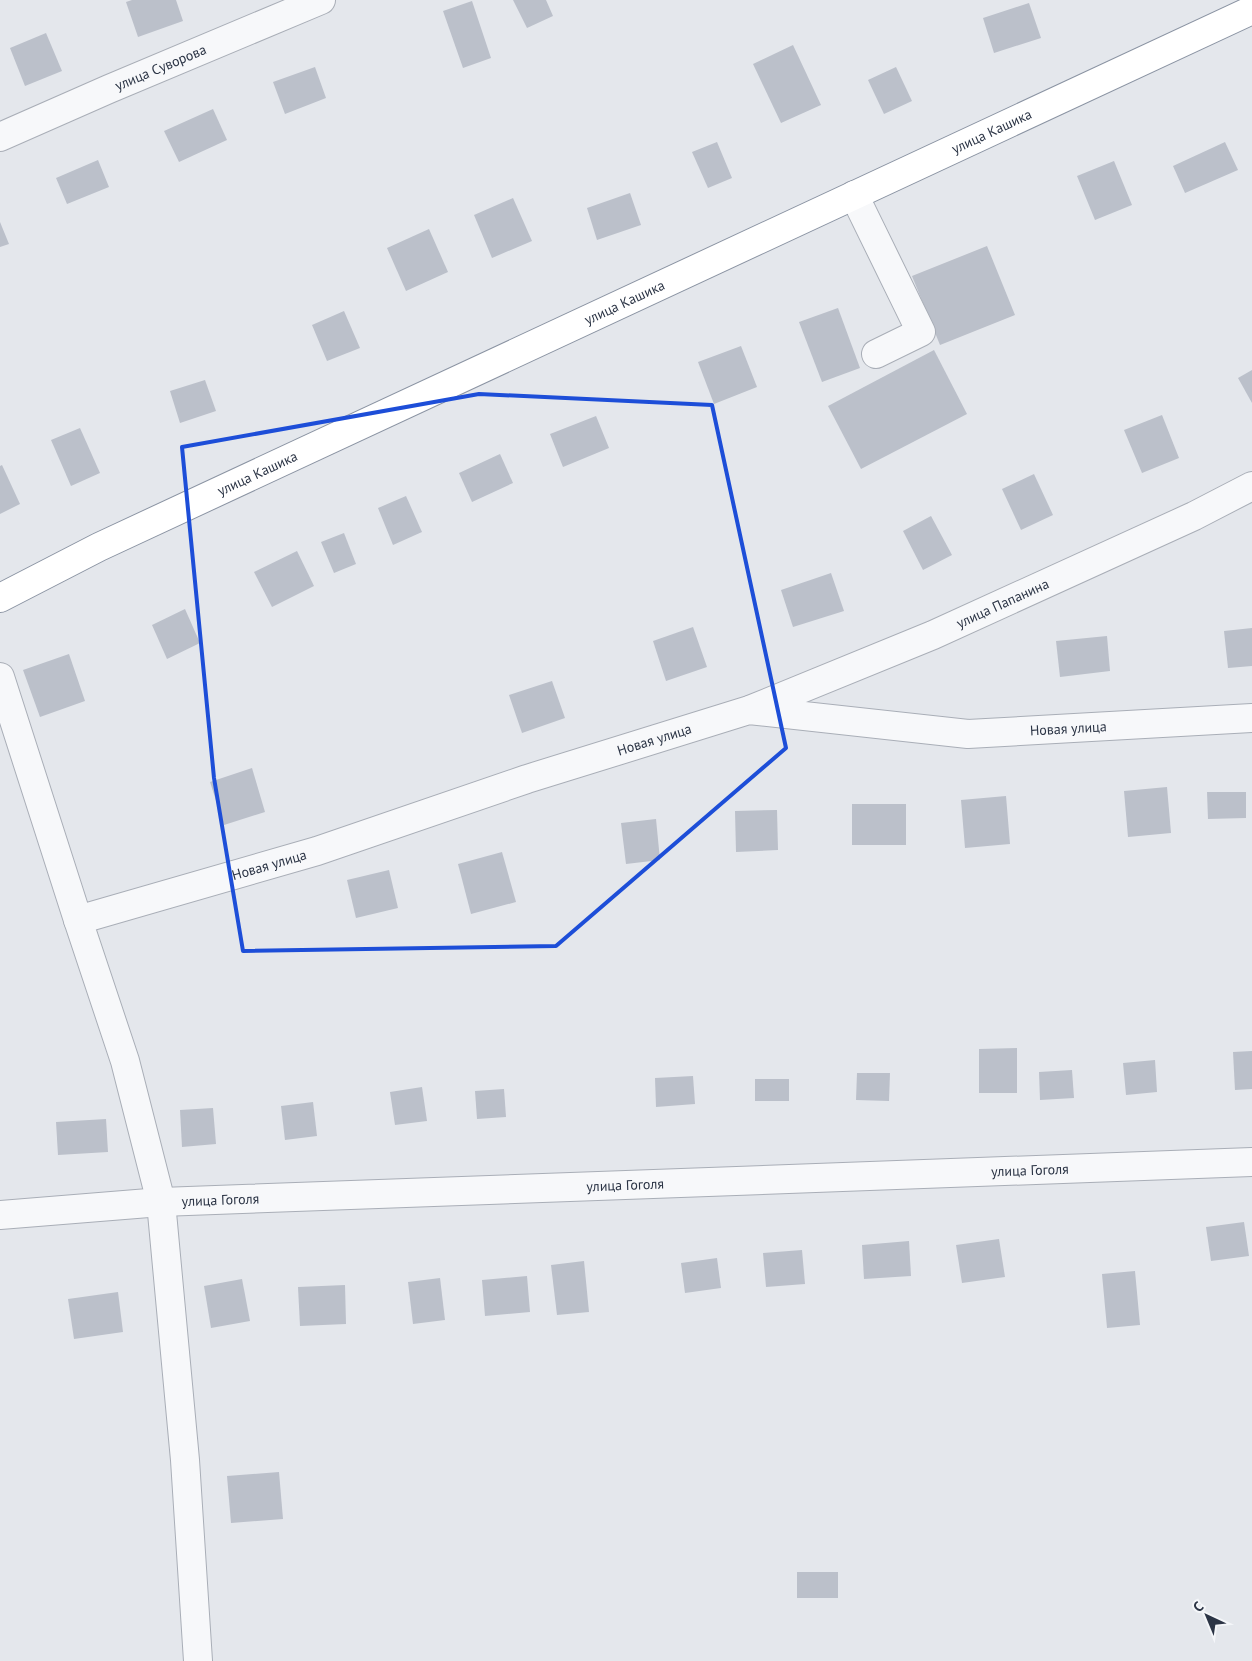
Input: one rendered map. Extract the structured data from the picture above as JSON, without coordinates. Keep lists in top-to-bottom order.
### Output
{
  "streets": {
    "highway": ["улица Кашика"],
    "street": [
      "улица Суворова",
      "улица Папанина",
      "Новая улица",
      "улица Гоголя"
    ]
  },
  "crossings": [
    ["улица Папанина", "Новая улица"]
  ],
  "north": "top left"
}
